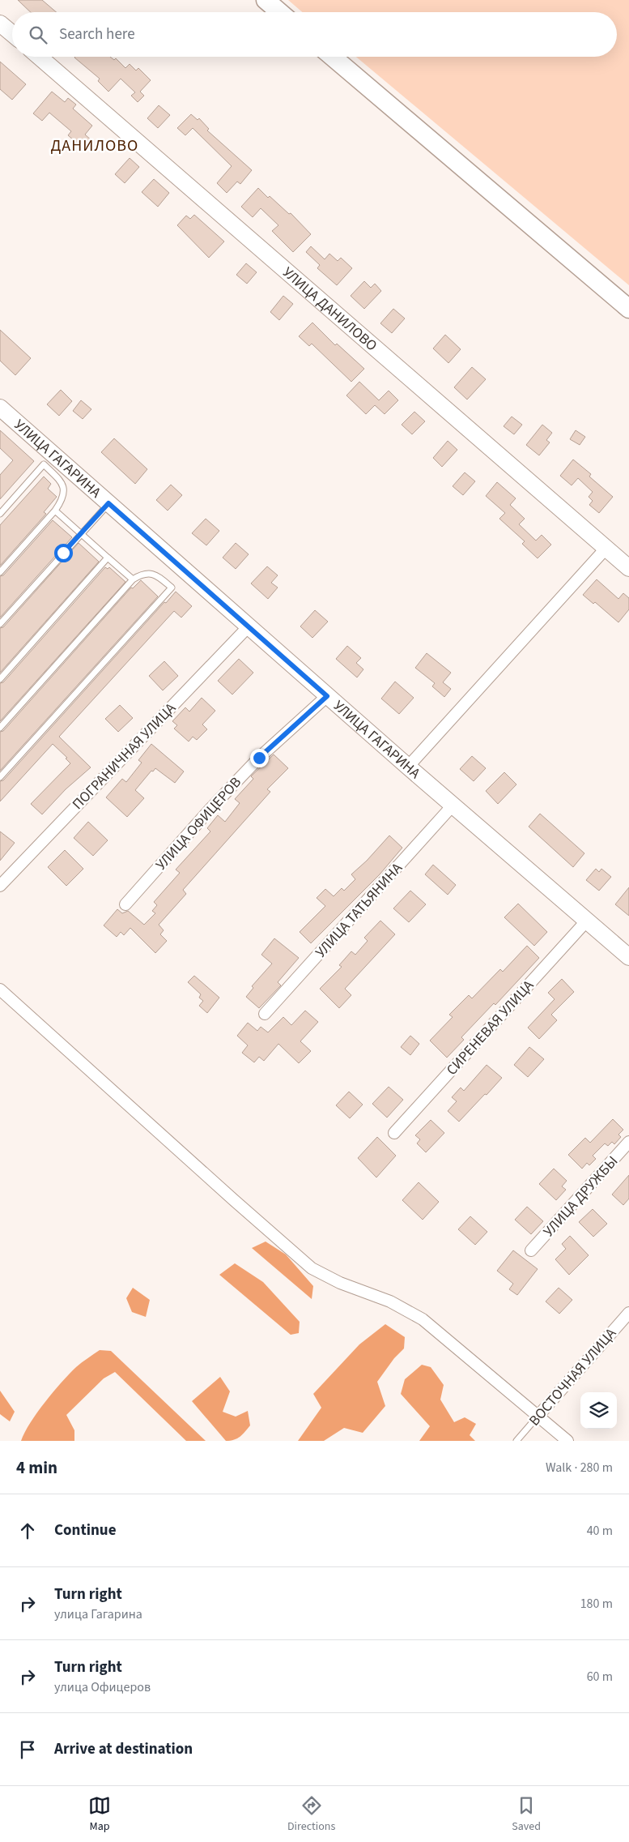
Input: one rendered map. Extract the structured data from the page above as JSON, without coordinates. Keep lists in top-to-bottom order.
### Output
{
  "streets": {
    "street": [
      "УЛИЦА ДАНИЛОВО",
      "УЛИЦА ГАГАРИНА",
      "ПОГРАНИЧНАЯ УЛИЦА",
      "УЛИЦА ОФИЦЕРОВ",
      "УЛИЦА ТАТЬЯНИНА",
      "СИРЕНЕВАЯ УЛИЦА",
      "УЛИЦА ДРУЖБЫ",
      "ВОСТОЧНАЯ УЛИЦА"
    ]
  },
  "crossings": [
    ["УЛИЦА ГАГАРИНА", "ПОГРАНИЧНАЯ УЛИЦА"],
    ["УЛИЦА ГАГАРИНА", "УЛИЦА ОФИЦЕРОВ"],
    ["УЛИЦА ГАГАРИНА", "УЛИЦА ТАТЬЯНИНА"],
    ["УЛИЦА ГАГАРИНА", "СИРЕНЕВАЯ УЛИЦА"]
  ],
  "districts": ["ДАНИЛОВО"],
  "page": {
    "search": "Search here",
    "heading": ["4 min", "Walk · 280 m"],
    "list": [
      ["Continue", "40 m"],
      ["Turn right", "улица Гагарина", "180 m"],
      ["Turn right", "улица Офицеров", "60 m"],
      "Arrive at destination"
    ],
    "nav": ["Map", "Directions", "Saved"]
  }
}
